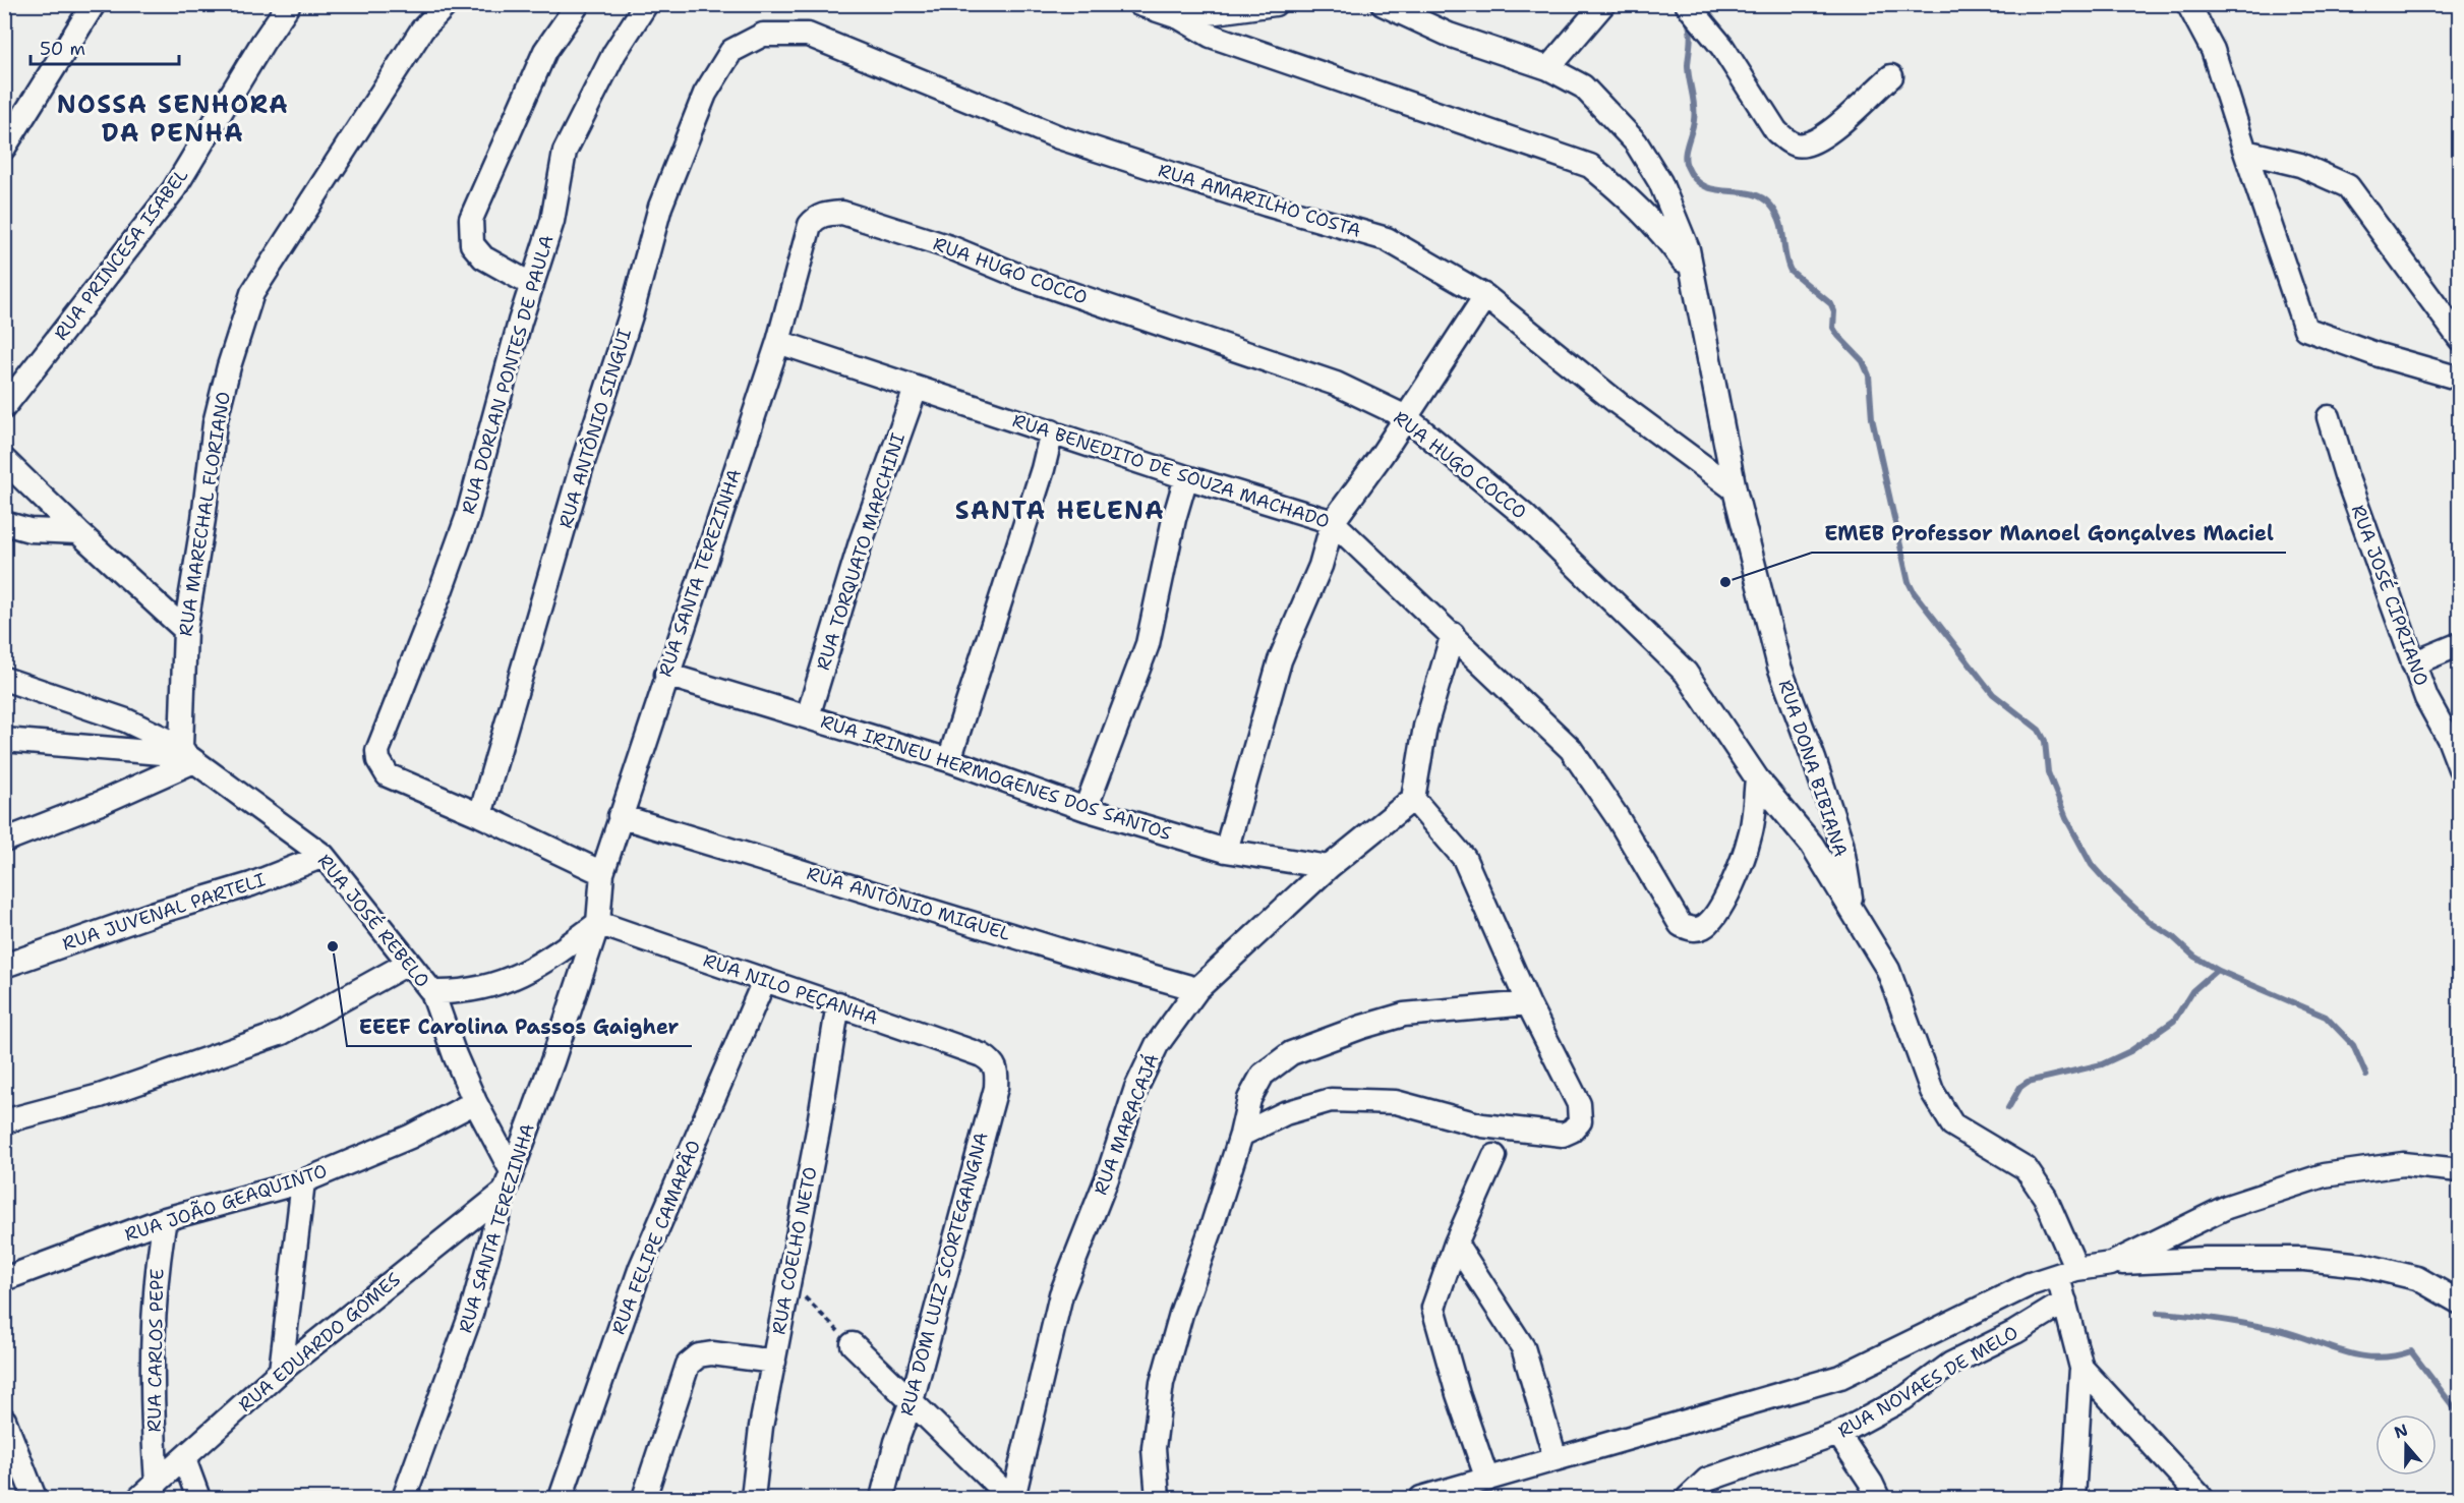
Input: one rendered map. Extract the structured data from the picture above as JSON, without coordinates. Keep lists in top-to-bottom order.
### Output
{
  "streets": {
    "street": [
      "RUA AMARILHO COSTA",
      "RUA PRINCESA ISABEL",
      "RUA HUGO COCCO",
      "RUA DORLAN PONTES DE PAULA",
      "RUA ANTÔNIO SINGUI",
      "RUA BENEDITO DE SOUZA MACHADO",
      "RUA MARECHAL FLORIANO",
      "RUA TORQUATO MARCHINI",
      "RUA SANTA TEREZINHA",
      "RUA JOSÉ CIPRIANO",
      "RUA DONA BIBIANA",
      "RUA IRINEU HERMOGENES DOS SANTOS",
      "RUA ANTÔNIO MIGUEL",
      "RUA JUVENAL PARTELI",
      "RUA JOSÉ REBELO",
      "RUA NILO PEÇANHA",
      "RUA MARACAJÁ",
      "RUA JOÃO GEAQUINTO",
      "RUA FELIPE CAMARÃO",
      "RUA COELHO NETO",
      "RUA DOM LUIZ SCORTEGANGNA",
      "RUA EDUARDO GOMES",
      "RUA CARLOS PEPE",
      "RUA NOVAES DE MELO"
    ]
  },
  "crossings": [
    ["RUA AMARILHO COSTA", "RUA ANTÔNIO SINGUI"],
    ["RUA AMARILHO COSTA", "RUA DONA BIBIANA"],
    ["RUA HUGO COCCO", "RUA BENEDITO DE SOUZA MACHADO"],
    ["RUA HUGO COCCO", "RUA SANTA TEREZINHA"],
    ["RUA HUGO COCCO", "RUA DONA BIBIANA"],
    ["RUA DORLAN PONTES DE PAULA", "RUA ANTÔNIO SINGUI"],
    ["RUA BENEDITO DE SOUZA MACHADO", "RUA TORQUATO MARCHINI"],
    ["RUA BENEDITO DE SOUZA MACHADO", "RUA SANTA TEREZINHA"],
    ["RUA MARECHAL FLORIANO", "RUA JOSÉ REBELO"],
    ["RUA TORQUATO MARCHINI", "RUA IRINEU HERMOGENES DOS SANTOS"],
    ["RUA SANTA TEREZINHA", "RUA IRINEU HERMOGENES DOS SANTOS"],
    ["RUA SANTA TEREZINHA", "RUA ANTÔNIO MIGUEL"],
    ["RUA SANTA TEREZINHA", "RUA JOSÉ REBELO"],
    ["RUA SANTA TEREZINHA", "RUA NILO PEÇANHA"],
    ["RUA SANTA TEREZINHA", "RUA EDUARDO GOMES"],
    ["RUA DONA BIBIANA", "RUA NOVAES DE MELO"],
    ["RUA IRINEU HERMOGENES DOS SANTOS", "RUA MARACAJÁ"],
    ["RUA ANTÔNIO MIGUEL", "RUA MARACAJÁ"],
    ["RUA JUVENAL PARTELI", "RUA JOSÉ REBELO"],
    ["RUA JOSÉ REBELO", "RUA JOÃO GEAQUINTO"],
    ["RUA JOSÉ REBELO", "RUA EDUARDO GOMES"],
    ["RUA NILO PEÇANHA", "RUA FELIPE CAMARÃO"],
    ["RUA NILO PEÇANHA", "RUA COELHO NETO"],
    ["RUA NILO PEÇANHA", "RUA DOM LUIZ SCORTEGANGNA"],
    ["RUA JOÃO GEAQUINTO", "RUA CARLOS PEPE"],
    ["RUA EDUARDO GOMES", "RUA CARLOS PEPE"]
  ],
  "districts": ["NOSSA SENHORA DA PENHA", "SANTA HELENA"],
  "places": ["EMEB Professor Manoel Gonçalves Maciel", "EEEF Carolina Passos Gaigher"],
  "scale_bar": "50 m",
  "north": "top"
}
